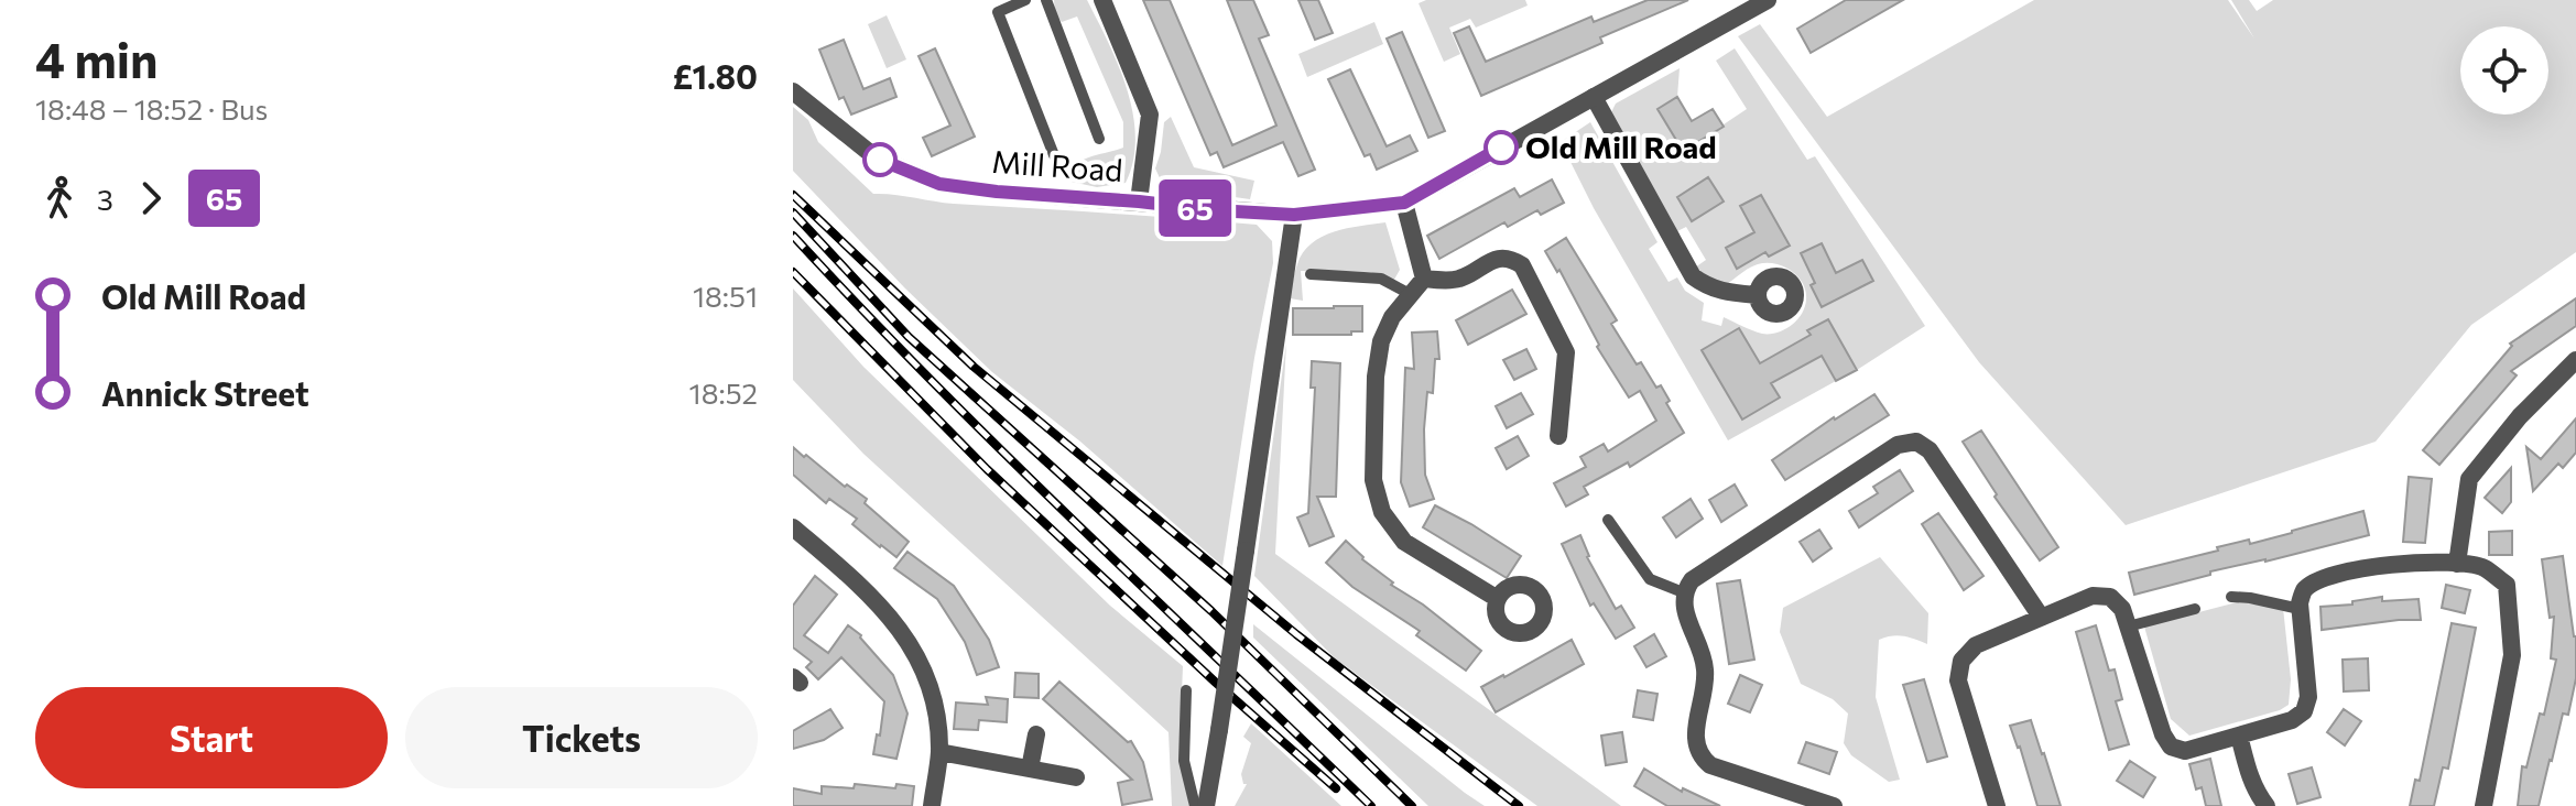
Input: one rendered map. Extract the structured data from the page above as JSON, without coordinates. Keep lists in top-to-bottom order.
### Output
{
  "streets": {
    "street": ["Mill Road"]
  },
  "places": ["Old Mill Road"],
  "lines": ["bus line 65"],
  "page": {
    "heading": ["4 min", "18:48 – 18:52 · Bus", "£1.80"],
    "on_map": "65",
    "legs": ["3", "65"],
    "list": [
      {
        "name": "Old Mill Road",
        "value": "18:51"
      },
      {
        "name": "Annick Street",
        "value": "18:52"
      }
    ],
    "buttons": ["Start", "Tickets"]
  }
}
